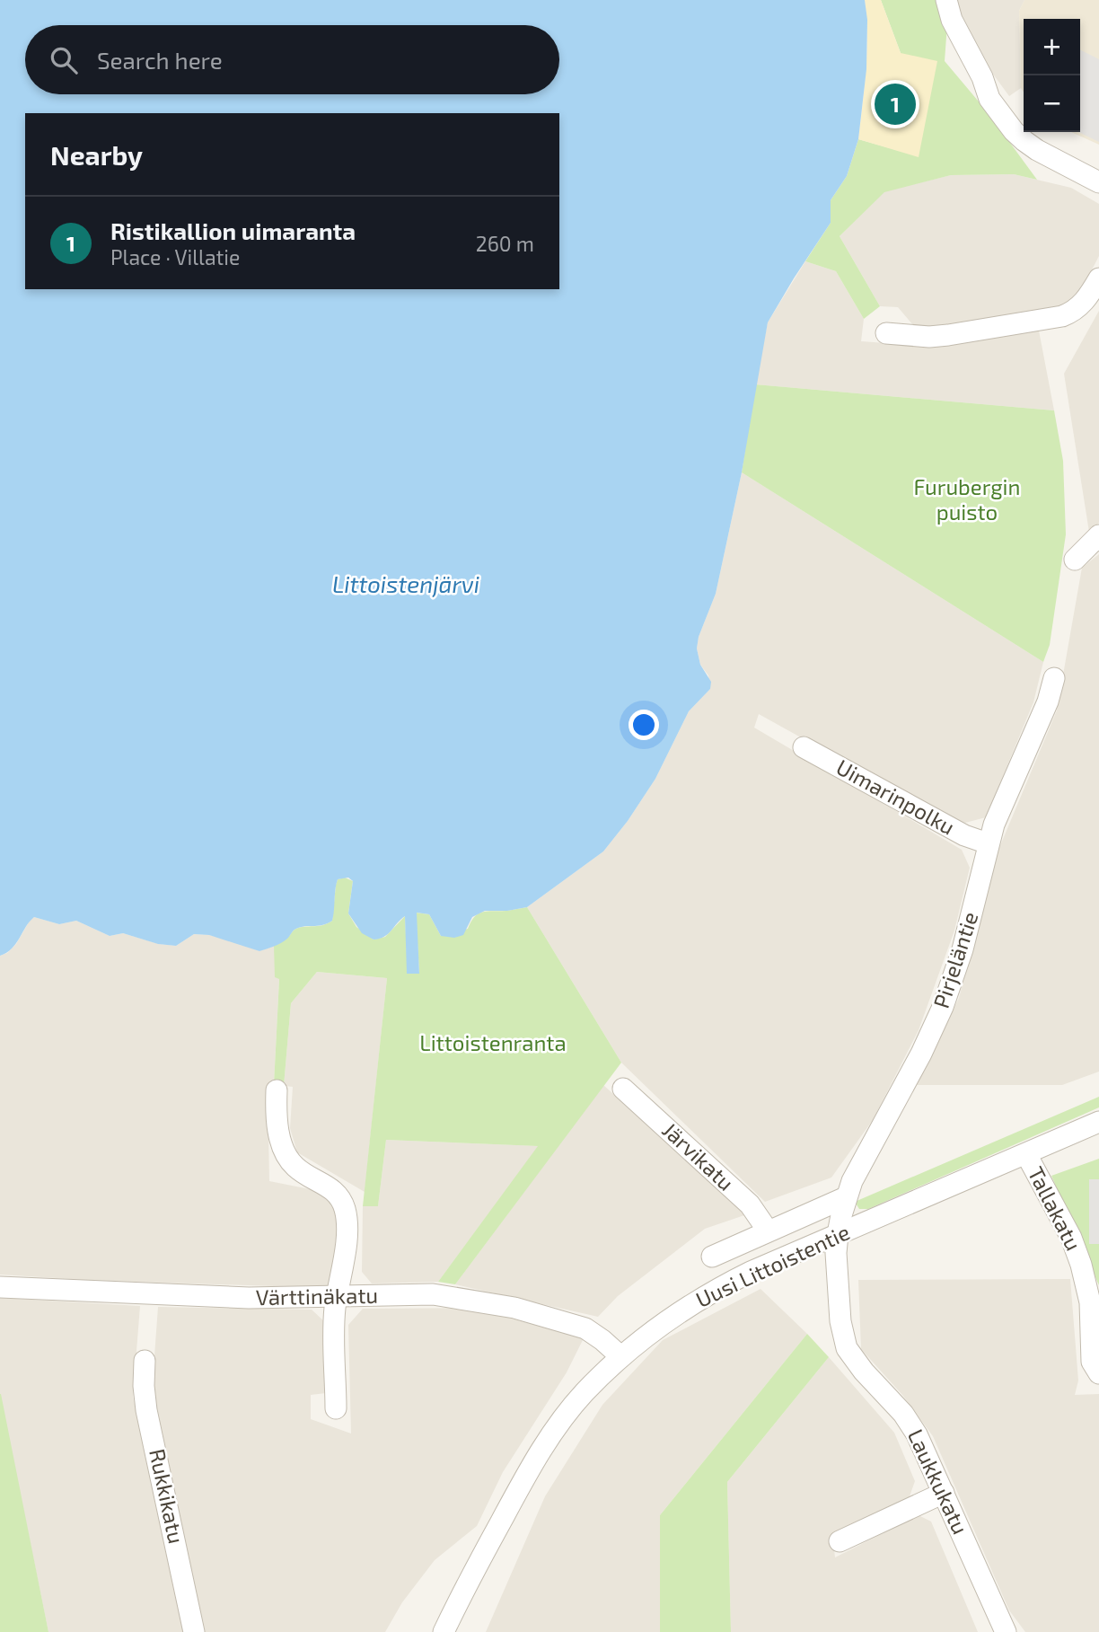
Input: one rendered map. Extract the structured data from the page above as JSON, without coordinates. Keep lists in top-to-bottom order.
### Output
{
  "streets": {
    "street": [
      "Uimarinpolku",
      "Pirjeläntie",
      "Järvikatu",
      "Tallakatu",
      "Uusi Littoistentie",
      "Värttinäkatu",
      "Laukkukatu",
      "Rukkikatu"
    ]
  },
  "crossings": [
    ["Uimarinpolku", "Pirjeläntie"],
    ["Pirjeläntie", "Uusi Littoistentie"],
    ["Pirjeläntie", "Laukkukatu"],
    ["Tallakatu", "Uusi Littoistentie"],
    ["Uusi Littoistentie", "Värttinäkatu"],
    ["Uusi Littoistentie", "Laukkukatu"]
  ],
  "water": ["Littoistenjärvi"],
  "parks": ["Furubergin puisto", "Littoistenranta"],
  "page": {
    "map_buttons": ["+", "−"],
    "search": "Search here",
    "pins": "1",
    "heading": "Nearby",
    "list": [
      {
        "mark": "1",
        "name": "Ristikallion uimaranta",
        "note": "Place · Villatie",
        "value": "260 m"
      }
    ]
  }
}
